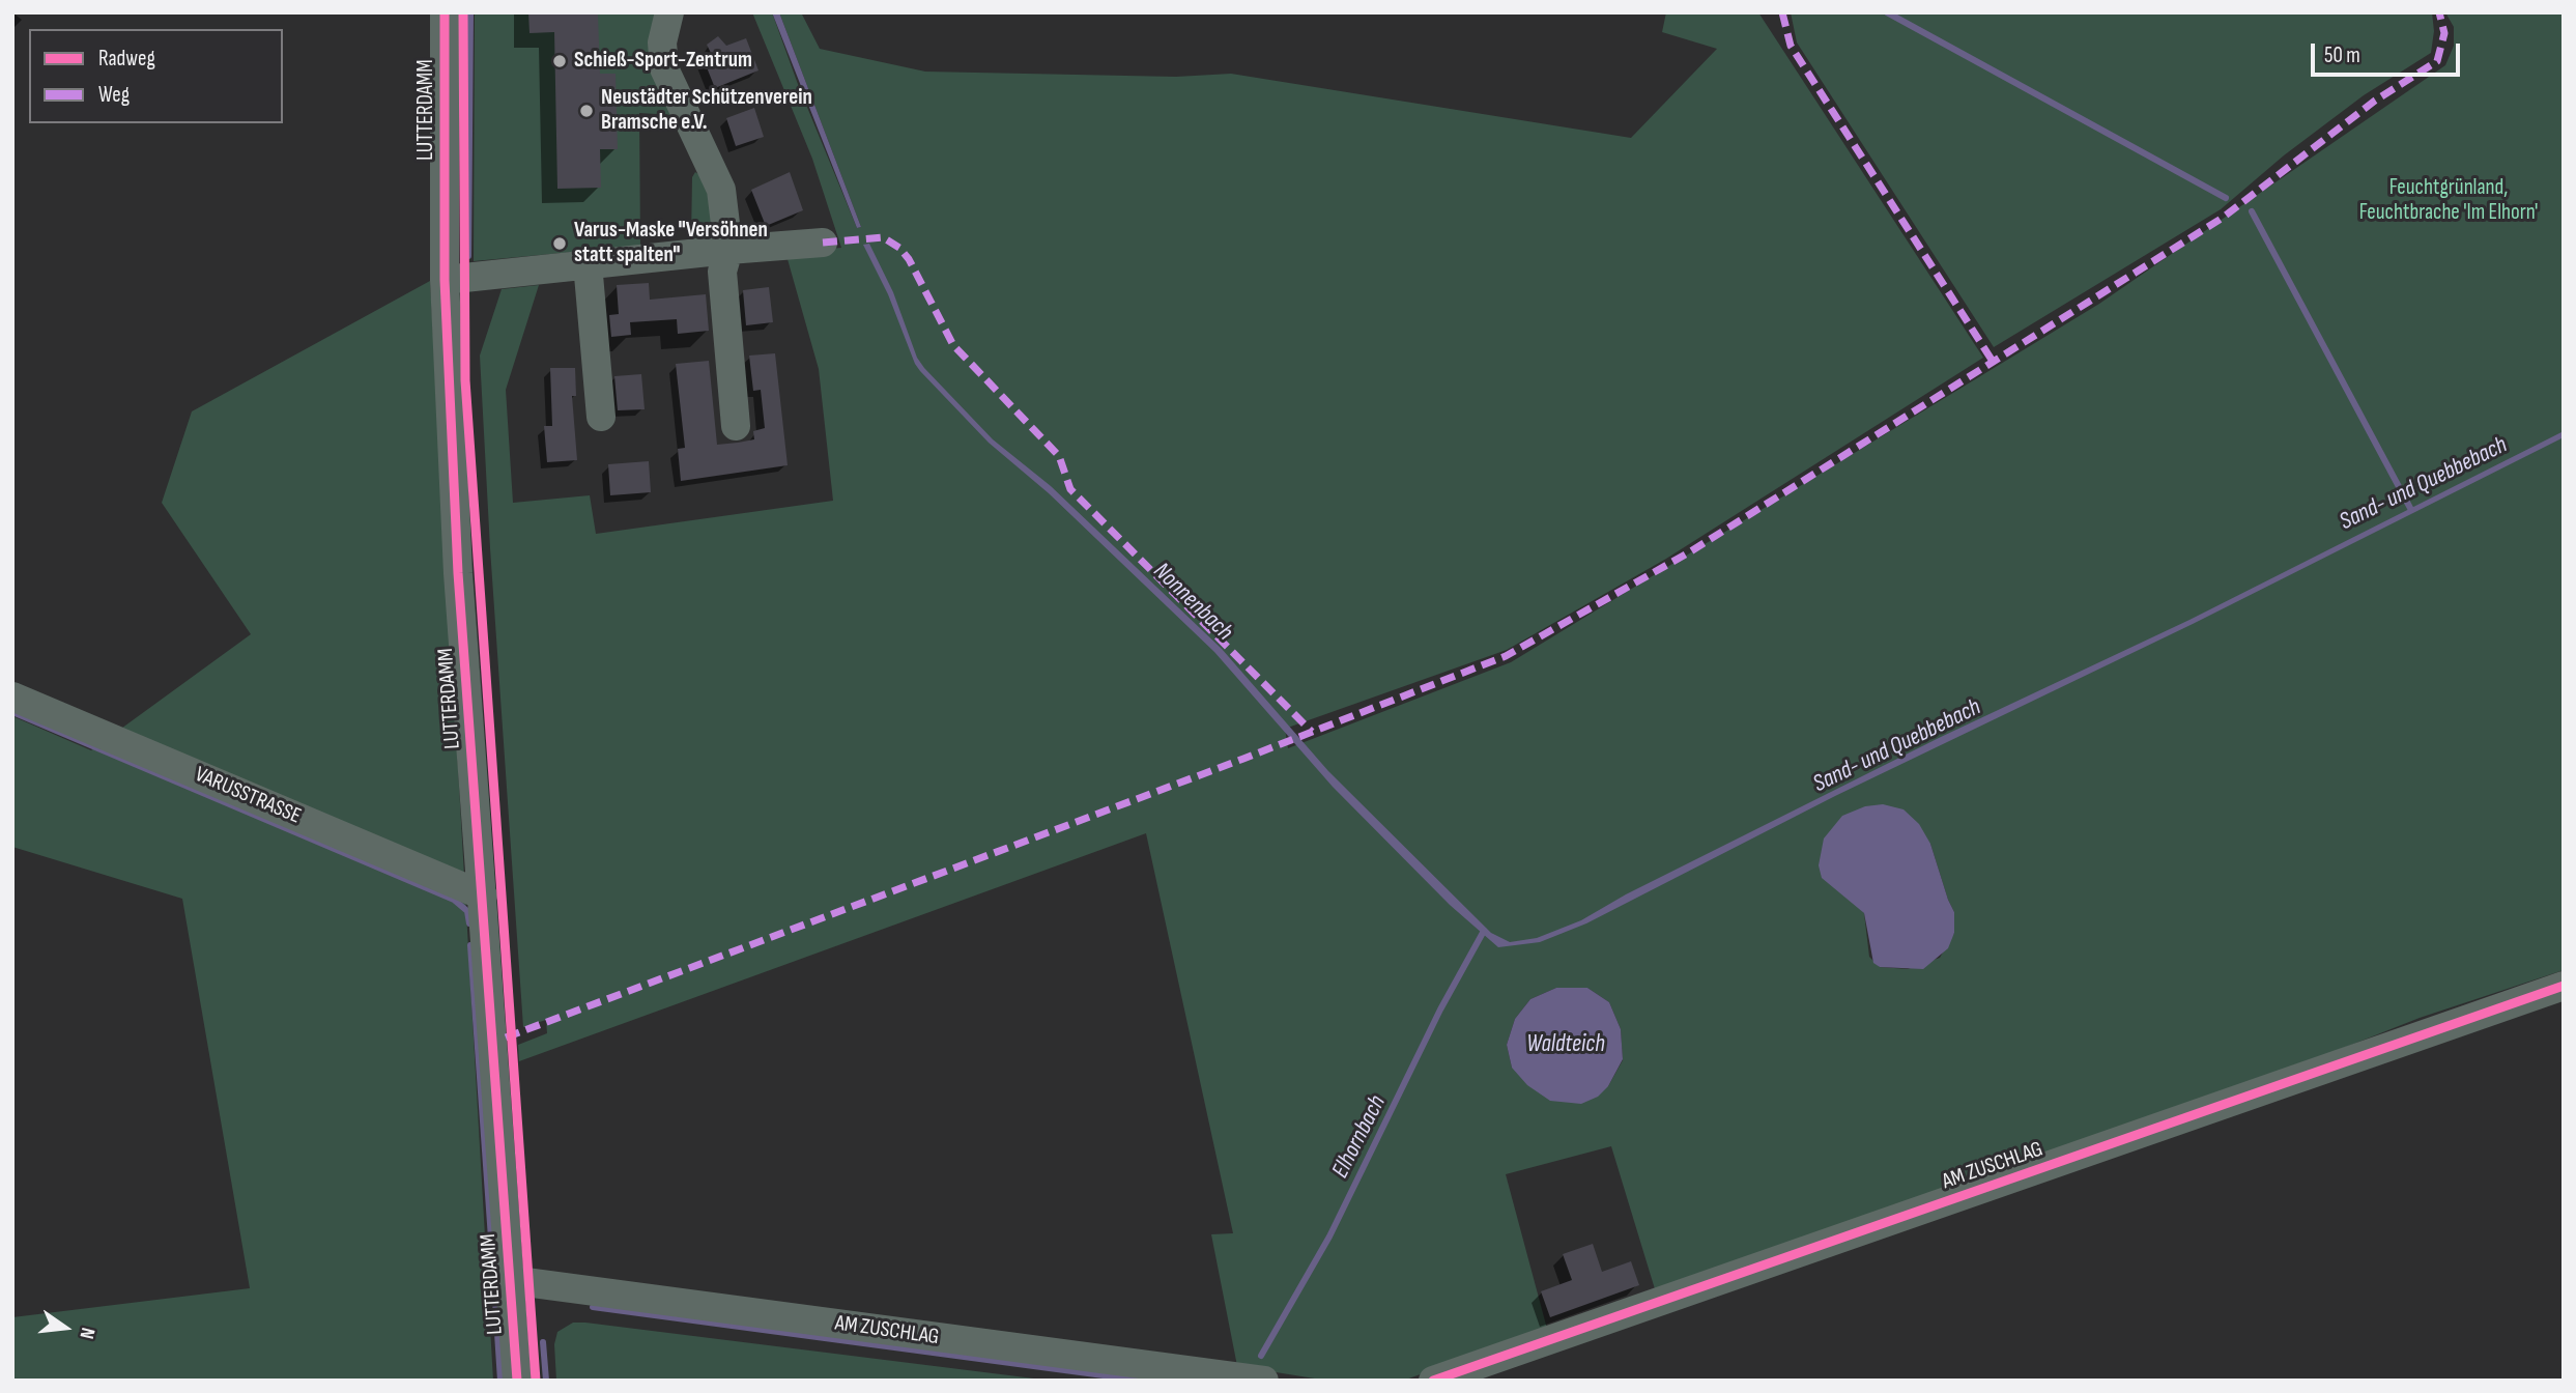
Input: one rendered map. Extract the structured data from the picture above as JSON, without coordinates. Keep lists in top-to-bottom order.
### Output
{
  "streets": {
    "street": ["LUTTERDAMM", "VARUSSTRASSE", "AM ZUSCHLAG"]
  },
  "crossings": [
    ["LUTTERDAMM", "VARUSSTRASSE"],
    ["LUTTERDAMM", "AM ZUSCHLAG"]
  ],
  "water": [
    "Sand- und Quebbebach",
    "Nonnenbach",
    "Waldteich",
    "Elhornbach"
  ],
  "parks": ["Feuchtgrünland, Feuchtbrache 'Im Elhorn'"],
  "places": ["Schieß-Sport-Zentrum", "Neustädter Schützenverein Bramsche e.V.", "Varus-Maske \"Versöhnen statt spalten\""],
  "legend": ["Radweg", "Weg"],
  "scale_bar": "50 m",
  "north": "right"
}
